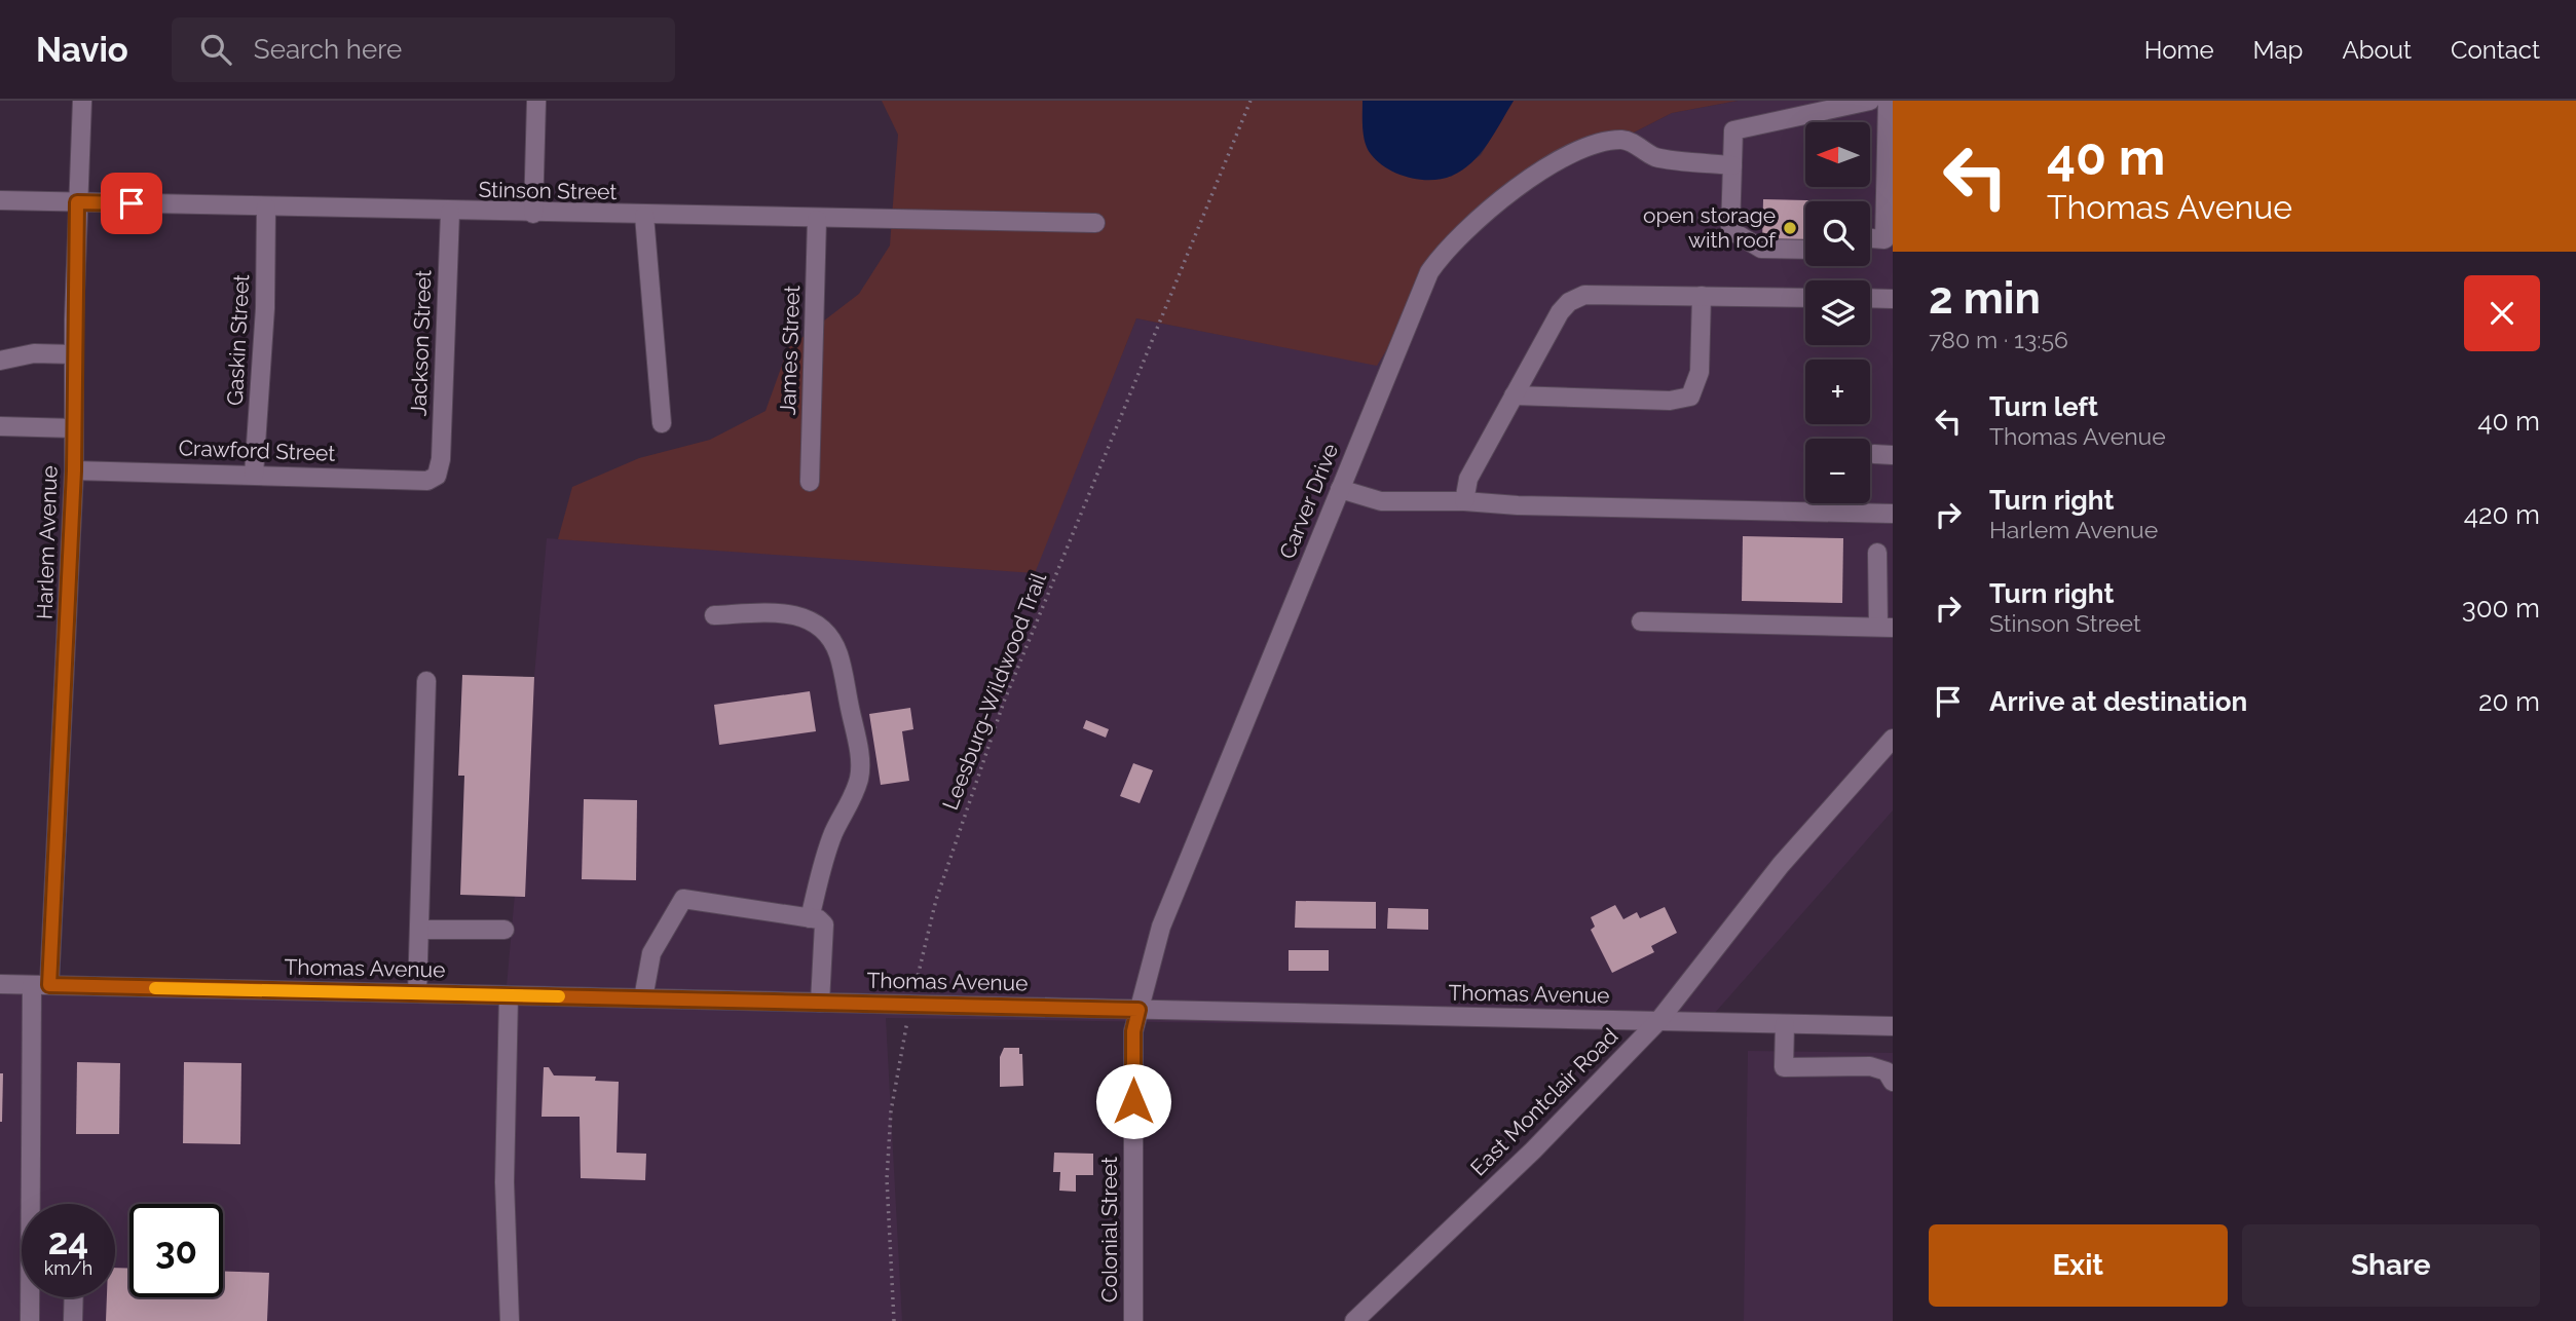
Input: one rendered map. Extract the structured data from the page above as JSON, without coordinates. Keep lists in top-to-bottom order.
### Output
{
  "streets": {
    "street": [
      "Stinson Street",
      "Gaskin Street",
      "Jackson Street",
      "James Street",
      "Crawford Street",
      "Carver Drive",
      "Harlem Avenue",
      "Thomas Avenue",
      "East Montclair Road",
      "Colonial Street"
    ],
    "path": ["Leesburg-Wildwood Trail"]
  },
  "crossings": [
    ["Stinson Street", "Gaskin Street"],
    ["Stinson Street", "Jackson Street"],
    ["Stinson Street", "James Street"],
    ["Stinson Street", "Harlem Avenue"],
    ["Gaskin Street", "Crawford Street"],
    ["Jackson Street", "Crawford Street"],
    ["Crawford Street", "Harlem Avenue"],
    ["Carver Drive", "Thomas Avenue"],
    ["Carver Drive", "Colonial Street"],
    ["Harlem Avenue", "Thomas Avenue"],
    ["Leesburg-Wildwood Trail", "Thomas Avenue"],
    ["Thomas Avenue", "East Montclair Road"],
    ["Thomas Avenue", "Colonial Street"]
  ],
  "places": ["open storage with roof"],
  "north": "left",
  "page": {
    "header": "Navio",
    "search": "Search here",
    "nav": [
      "Home",
      "Map",
      "About",
      "Contact"
    ],
    "turn": ["40 m", "Thomas Avenue"],
    "map_buttons": ["+", "−"],
    "heading": ["2 min", "780 m · 13:56"],
    "list": [
      {
        "name": "Turn left",
        "note": "Thomas Avenue",
        "value": "40 m"
      },
      {
        "name": "Turn right",
        "note": "Harlem Avenue",
        "value": "420 m"
      },
      {
        "name": "Turn right",
        "note": "Stinson Street",
        "value": "300 m"
      },
      {
        "name": "Arrive at destination",
        "value": "20 m"
      }
    ],
    "speed": "24 km/h",
    "limit": "30",
    "buttons": ["Exit", "Share"]
  }
}
